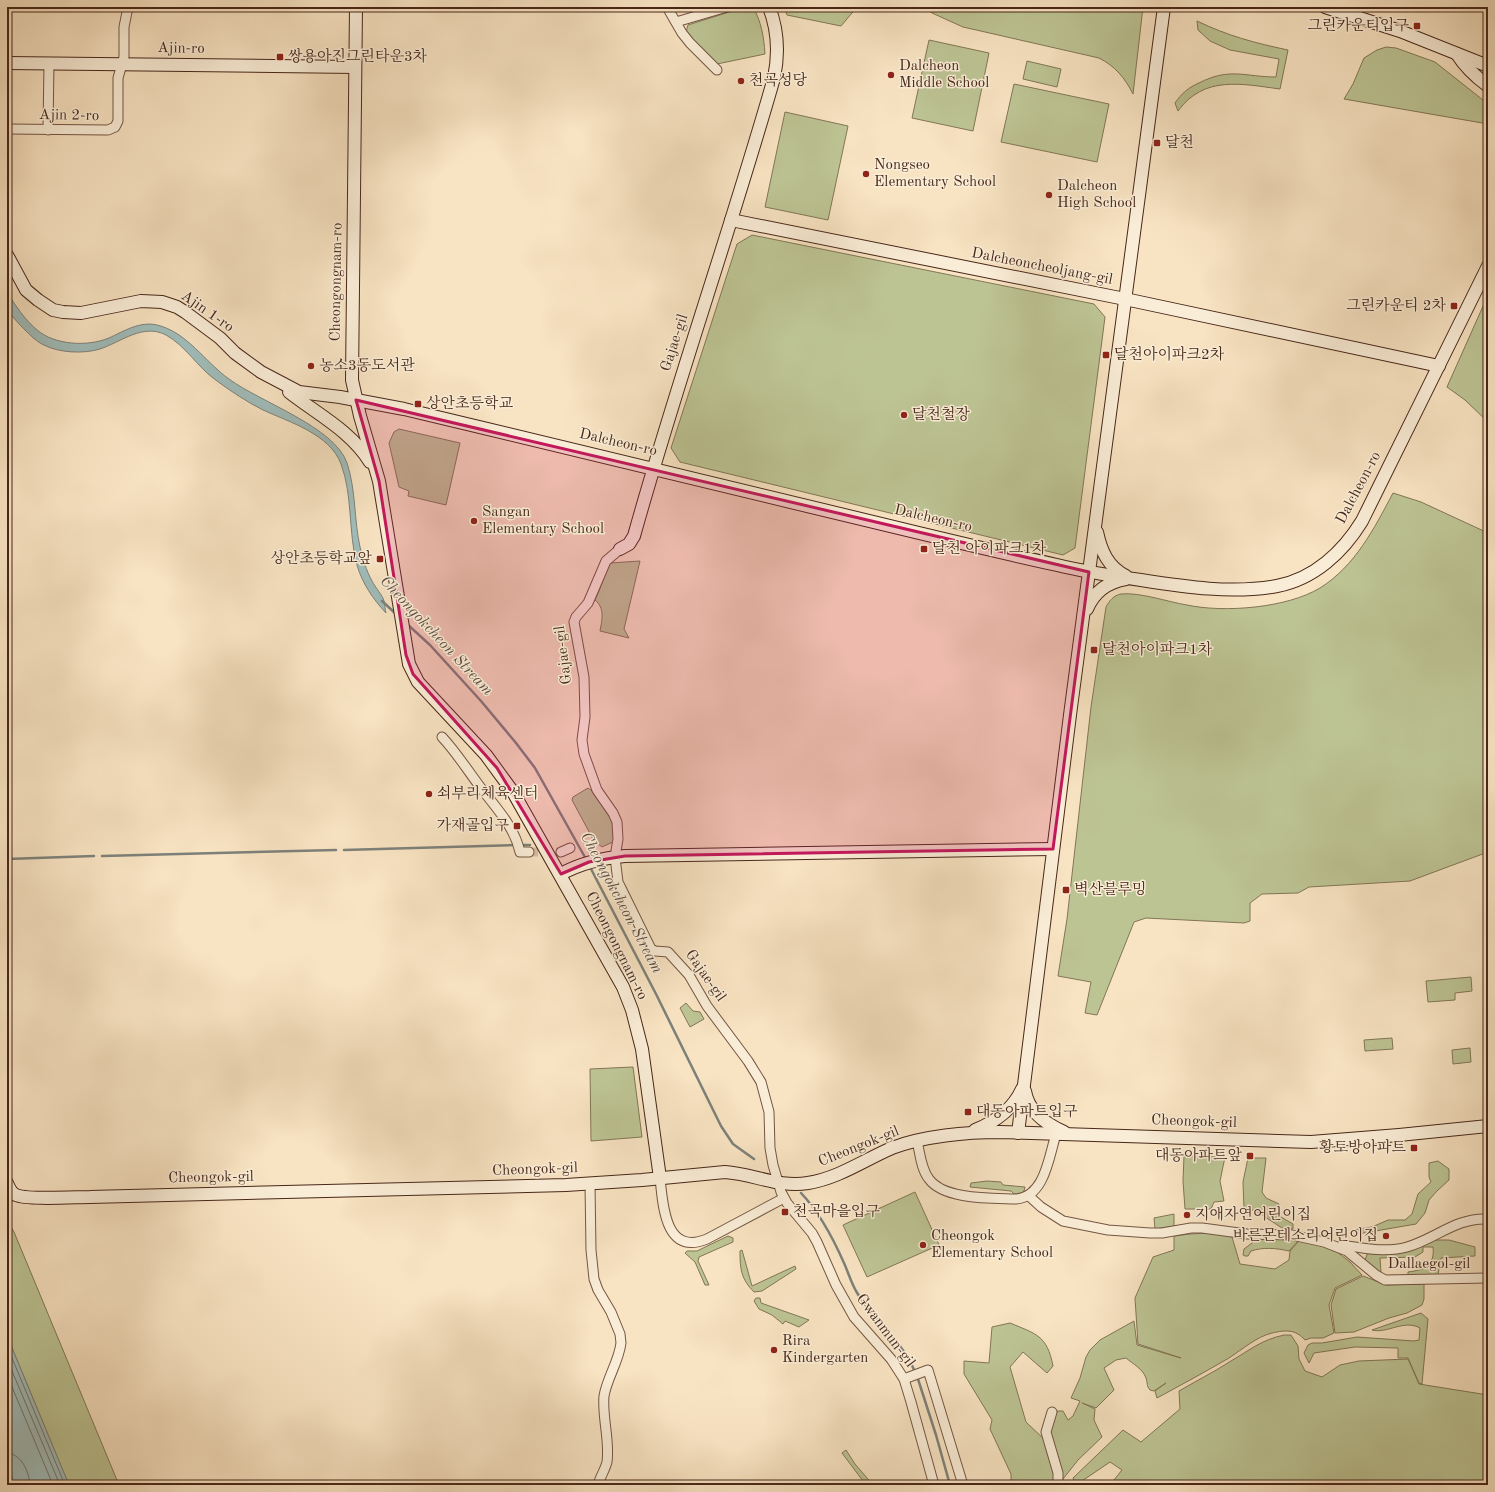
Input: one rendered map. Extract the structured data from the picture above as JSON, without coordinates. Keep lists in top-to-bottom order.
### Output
{
  "streets": {
    "street": [
      "Ajin-ro",
      "Ajin 2-ro",
      "Dalcheoncheoljang-gil",
      "Cheongongnam-ro",
      "Ajin 1-ro",
      "Gajae-gil",
      "Dalcheon-ro",
      "Cheongok-gil",
      "Dallaegol-gil",
      "Gwanmun-gil"
    ]
  },
  "crossings": [
    ["Ajin-ro", "Ajin 2-ro"],
    ["Ajin-ro", "Cheongongnam-ro"],
    ["Dalcheoncheoljang-gil", "Gajae-gil"],
    ["Dalcheoncheoljang-gil", "Dalcheon-ro"],
    ["Dalcheoncheoljang-gil", "Cheongok-gil"],
    ["Cheongongnam-ro", "Ajin 1-ro"],
    ["Cheongongnam-ro", "Dalcheon-ro"],
    ["Cheongongnam-ro", "Cheongok-gil"],
    ["Cheongongnam-ro", "Gwanmun-gil"],
    ["Ajin 1-ro", "Dalcheon-ro"],
    ["Gajae-gil", "Dalcheon-ro"],
    ["Gajae-gil", "Cheongok-gil"],
    ["Gajae-gil", "Gwanmun-gil"],
    ["Cheongok-gil", "Dallaegol-gil"],
    ["Cheongok-gil", "Gwanmun-gil"]
  ],
  "water": ["Cheongokcheon Stream"],
  "places": {
    "transit": [
      "그린카운티입구",
      "쌍용아진그린타운3차",
      "달천",
      "그린카운티 2차",
      "달천아이파크2차",
      "상안초등학교",
      "달천 아이파크1차",
      "상안초등학교앞",
      "달천아이파크1차",
      "가재골입구",
      "벽산블루밍",
      "대동아파트입구",
      "황토방아파트",
      "대동아파트앞",
      "천곡마을입구"
    ],
    "other": [
      "Dalcheon Middle School",
      "천곡성당",
      "Nongseo Elementary School",
      "Dalcheon High School",
      "농소3동도서관",
      "달천철장",
      "Sangan Elementary School",
      "쇠부리체육센터",
      "지애자연어린이집",
      "바른몬테소리어린이집",
      "Cheongok Elementary School",
      "Rira Kindergarten"
    ]
  }
}
